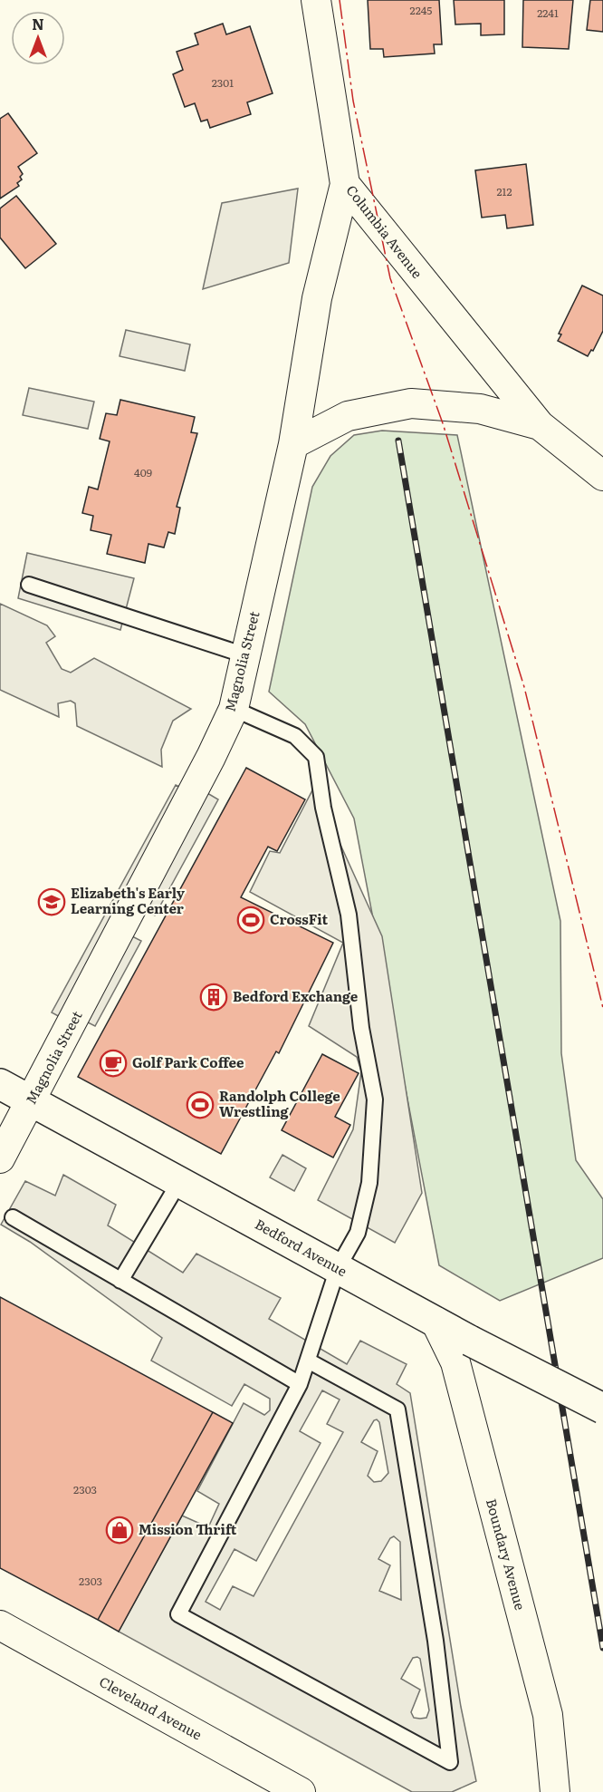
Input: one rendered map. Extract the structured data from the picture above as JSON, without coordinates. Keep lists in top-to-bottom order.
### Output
{
  "streets": {
    "street": [
      "Columbia Avenue",
      "Magnolia Street",
      "Bedford Avenue",
      "Boundary Avenue",
      "Cleveland Avenue"
    ]
  },
  "crossings": [
    ["Columbia Avenue", "Magnolia Street"],
    ["Magnolia Street", "Bedford Avenue"],
    ["Bedford Avenue", "Boundary Avenue"]
  ],
  "places": {
    "school or university": ["Elizabeth's Early Learning Center"],
    "sports": ["CrossFit", "Randolph College Wrestling"],
    "building": ["Bedford Exchange"],
    "cafe": ["Golf Park Coffee"],
    "shop": ["Mission Thrift"]
  },
  "house_numbers": [
    "2245",
    "2241",
    "2301",
    "212",
    "409",
    "2303",
    "2303"
  ],
  "north": "top"
}
